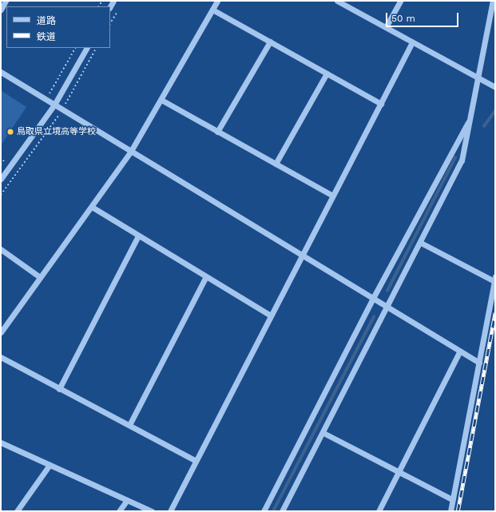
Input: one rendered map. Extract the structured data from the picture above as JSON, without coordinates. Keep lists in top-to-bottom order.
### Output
{
  "places": ["鳥取県立境高等学校"],
  "legend": ["道路", "鉄道"],
  "scale_bar": "50 m"
}
